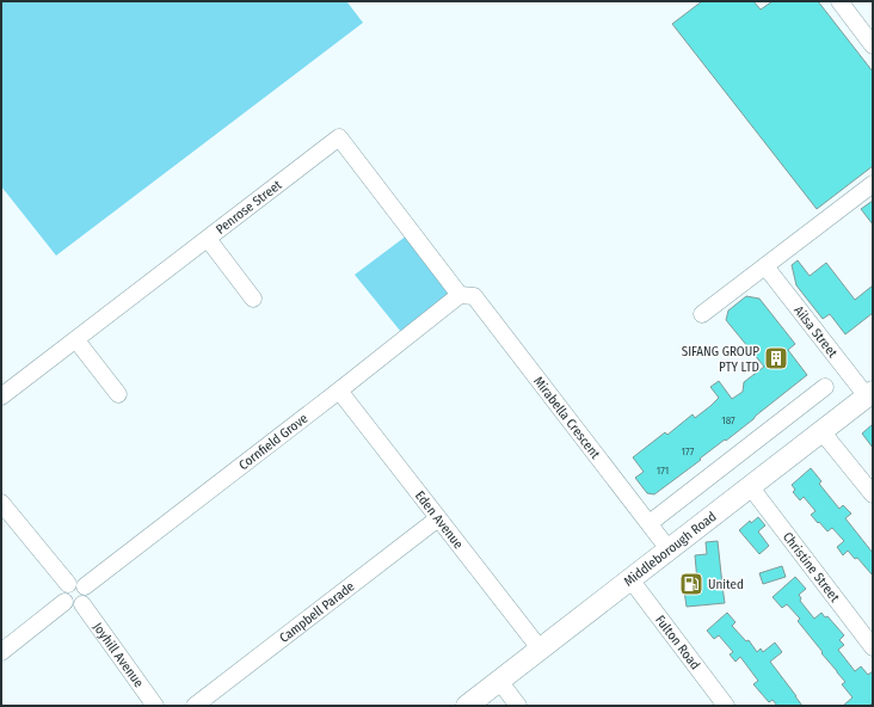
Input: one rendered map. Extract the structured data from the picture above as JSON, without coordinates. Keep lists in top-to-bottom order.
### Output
{
  "streets": {
    "main road": ["Middleborough Road"],
    "street": [
      "Penrose Street",
      "Ailsa Street",
      "Mirabella Crescent",
      "Cornfield Grove",
      "Eden Avenue",
      "Christine Street",
      "Campbell Parade",
      "Fulton Road",
      "Joyhill Avenue"
    ]
  },
  "crossings": [
    ["Penrose Street", "Mirabella Crescent"],
    ["Penrose Street", "Cornfield Grove"],
    ["Ailsa Street", "Middleborough Road"],
    ["Mirabella Crescent", "Cornfield Grove"],
    ["Mirabella Crescent", "Middleborough Road"],
    ["Cornfield Grove", "Eden Avenue"],
    ["Cornfield Grove", "Joyhill Avenue"],
    ["Eden Avenue", "Middleborough Road"],
    ["Eden Avenue", "Campbell Parade"],
    ["Middleborough Road", "Christine Street"],
    ["Middleborough Road", "Fulton Road"]
  ],
  "places": {
    "building": ["SIFANG GROUP PTY LTD"],
    "fuel station": ["United"]
  },
  "house_numbers": ["187", "177", "171"]
}
